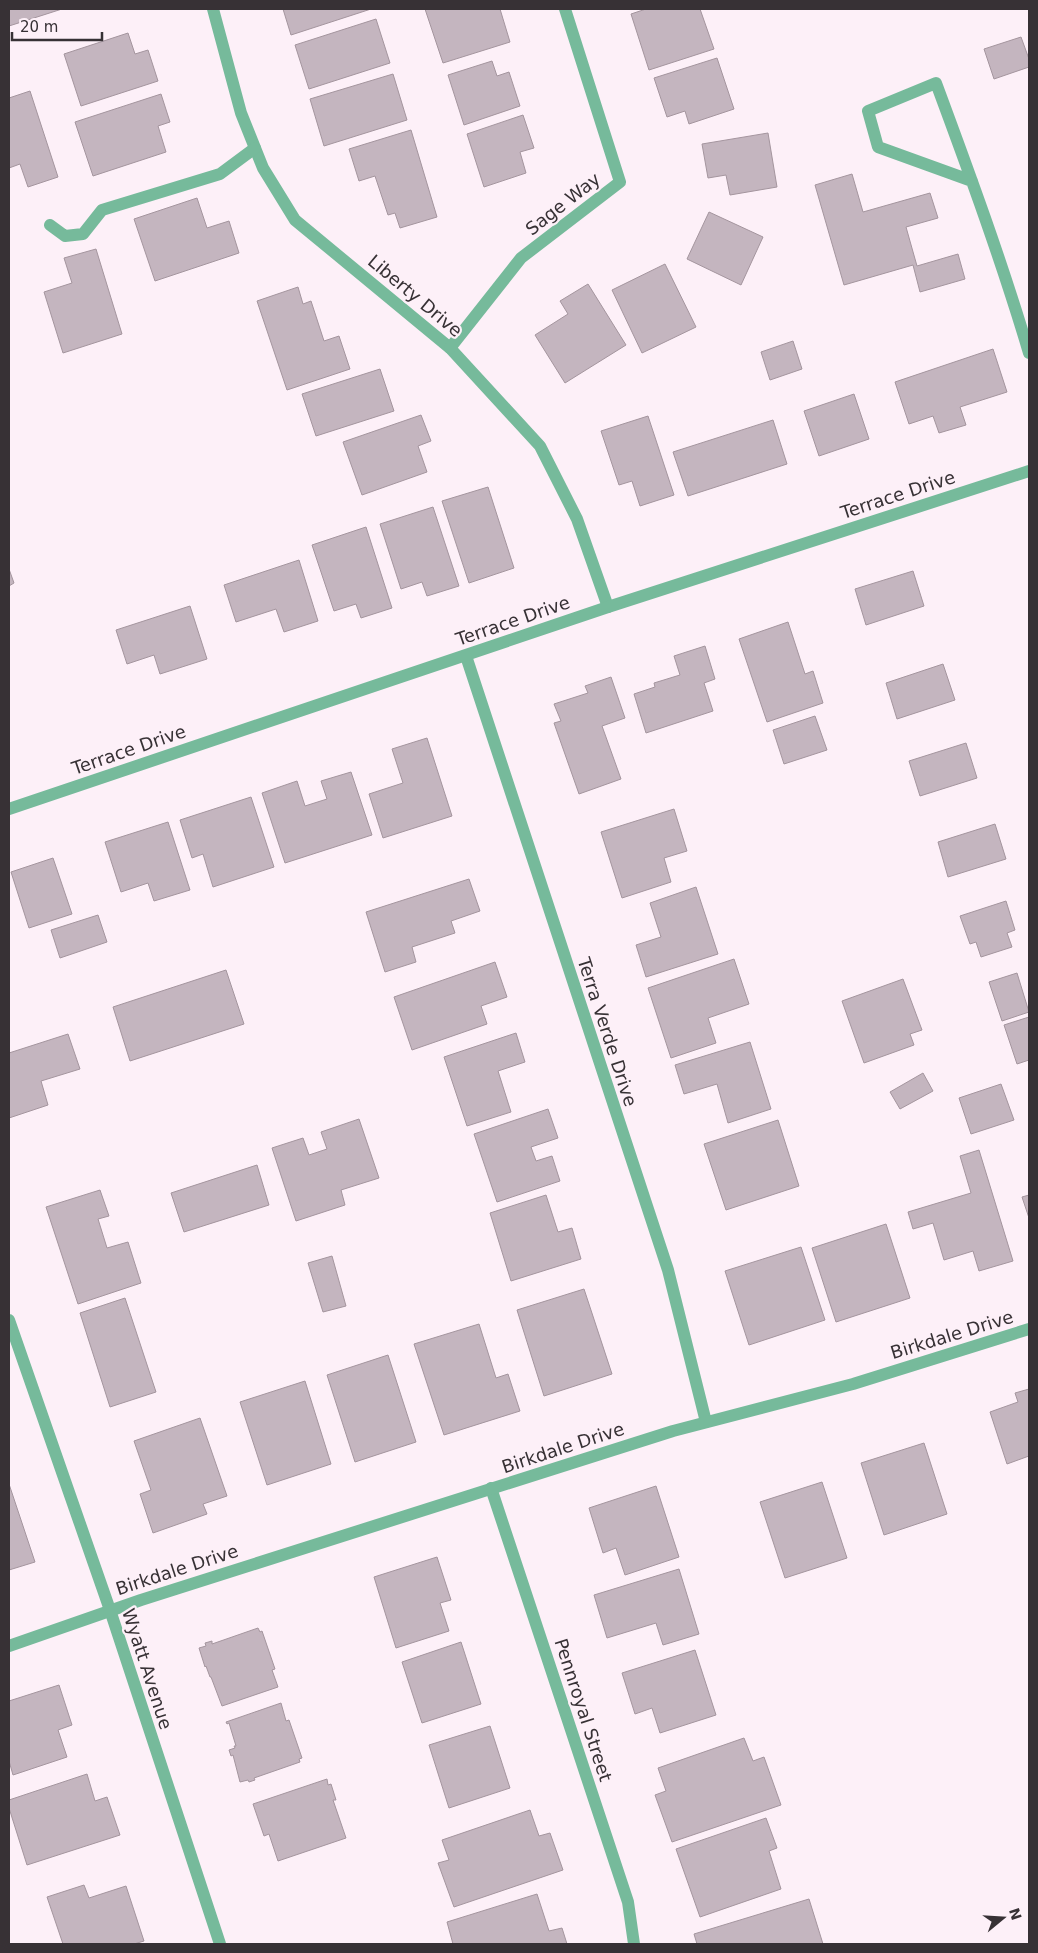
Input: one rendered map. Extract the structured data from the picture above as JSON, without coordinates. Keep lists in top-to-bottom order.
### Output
{
  "streets": {
    "street": [
      "Sage Way",
      "Liberty Drive",
      "Terrace Drive",
      "Terra Verde Drive",
      "Birkdale Drive",
      "Wyatt Avenue",
      "Pennroyal Street"
    ]
  },
  "crossings": [
    ["Sage Way", "Liberty Drive"],
    ["Liberty Drive", "Terrace Drive"],
    ["Terrace Drive", "Terra Verde Drive"],
    ["Terra Verde Drive", "Birkdale Drive"],
    ["Birkdale Drive", "Wyatt Avenue"],
    ["Birkdale Drive", "Pennroyal Street"]
  ],
  "scale_bar": "20 m",
  "north": "right"
}
